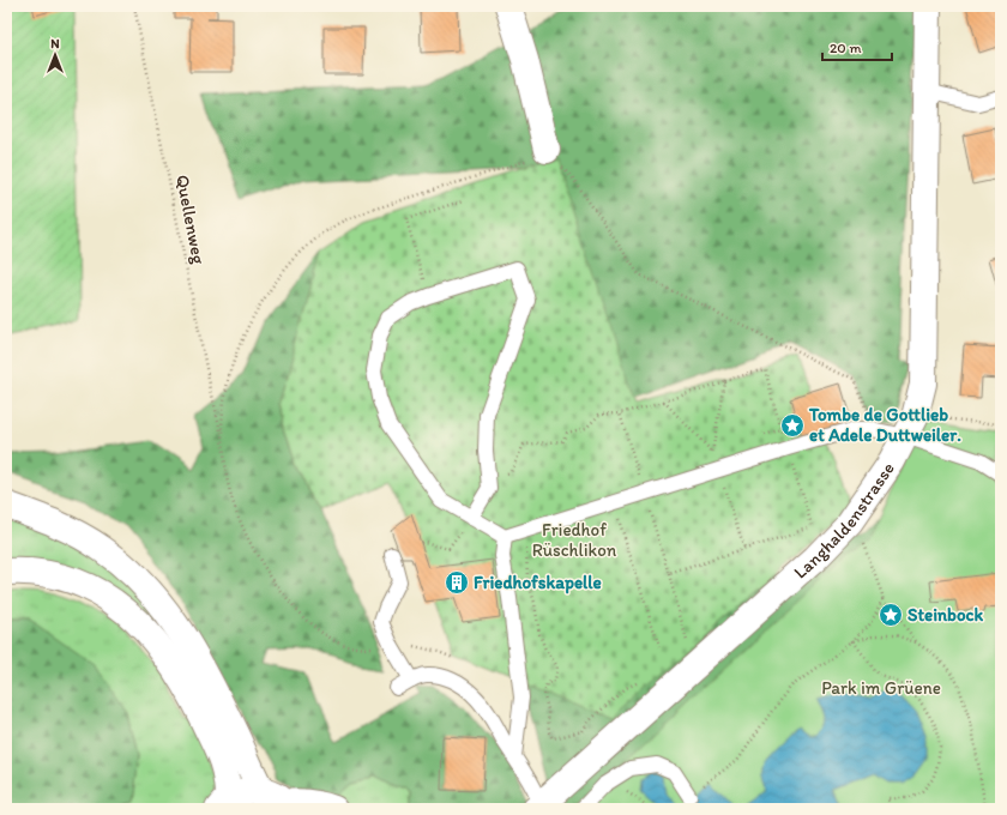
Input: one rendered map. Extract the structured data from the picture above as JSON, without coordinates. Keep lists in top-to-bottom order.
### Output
{
  "streets": {
    "main road": ["Langhaldenstrasse"],
    "path": ["Quellenweg"]
  },
  "parks": ["Friedhof Rüschlikon", "Park im Grüene"],
  "places": {
    "place": ["Tombe de Gottlieb et Adele Duttweiler.", "Steinbock"],
    "building": ["Friedhofskapelle"]
  },
  "scale_bar": "20 m",
  "north": "top"
}
